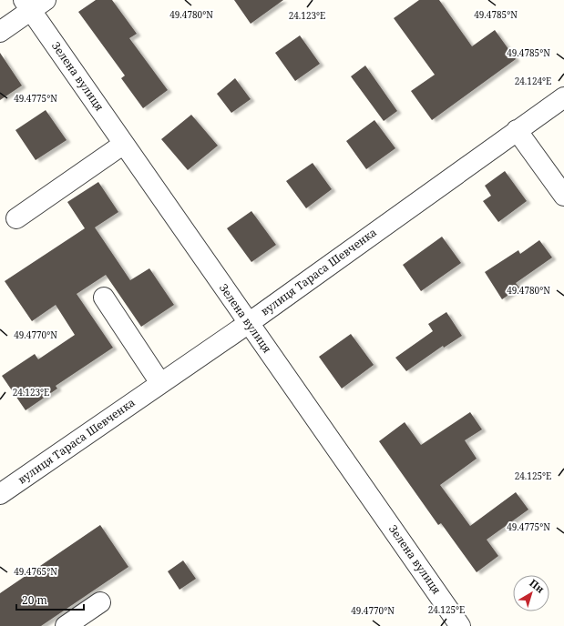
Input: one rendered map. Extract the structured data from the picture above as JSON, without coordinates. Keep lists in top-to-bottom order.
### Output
{
  "streets": {
    "street": ["Зелена вулиця", "вулиця Тараса Шевченка"]
  },
  "crossings": [
    ["Зелена вулиця", "вулиця Тараса Шевченка"]
  ],
  "scale_bar": "20 m",
  "north": "top right",
  "coordinates": [
    "49.4785°N",
    "49.4780°N",
    "24.123°E",
    "24.124°E",
    "49.4775°N",
    "49.4770°N",
    "24.125°E",
    "49.4765°N"
  ]
}
